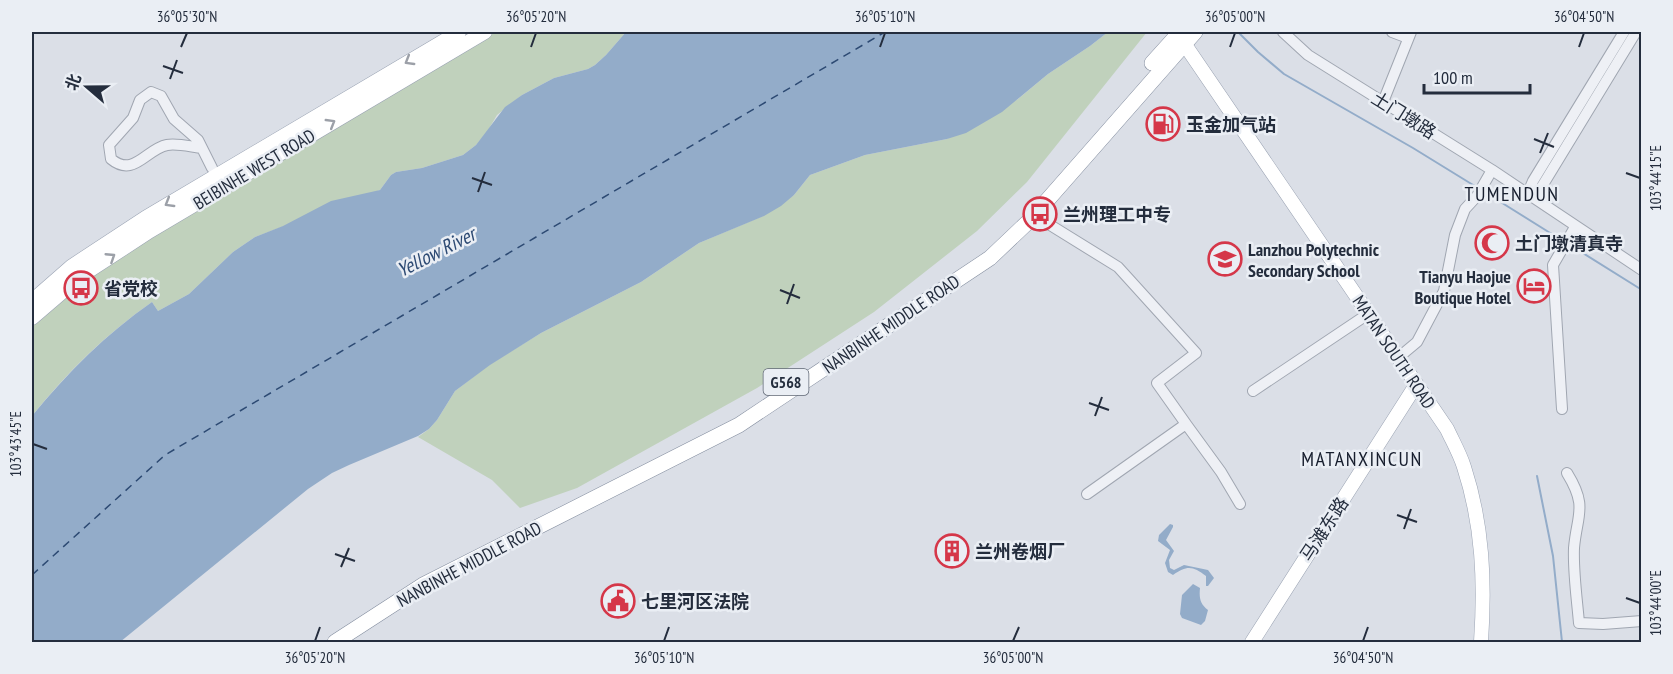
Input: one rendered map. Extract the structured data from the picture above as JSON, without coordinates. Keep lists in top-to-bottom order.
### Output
{
  "streets": {
    "highway": ["NANBINHE MIDDLE ROAD", "G568"],
    "main road": ["BEIBINHE WEST ROAD", "MATAN SOUTH ROAD", "马滩东路"],
    "street": ["土门墩路"]
  },
  "crossings": [
    ["NANBINHE MIDDLE ROAD", "MATAN SOUTH ROAD"],
    ["MATAN SOUTH ROAD", "马滩东路"]
  ],
  "districts": ["TUMENDUN", "MATANXINCUN"],
  "water": ["Yellow River"],
  "places": {
    "fuel station": ["玉金加气站"],
    "bus stop": ["兰州理工中专", "省党校"],
    "mosque": ["土门墩清真寺"],
    "school or university": ["Lanzhou Polytechnic Secondary School"],
    "hotel": ["Tianyu Haojue Boutique Hotel"],
    "building": ["兰州卷烟厂"],
    "public building": ["七里河区法院"]
  },
  "scale_bar": "100 m",
  "north": "left",
  "coordinates": [
    "36°05'30\"N",
    "36°05'20\"N",
    "36°05'10\"N",
    "36°05'00\"N",
    "36°04'50\"N",
    "103°44'15\"E",
    "103°43'45\"E",
    "103°44'00\"E"
  ]
}
